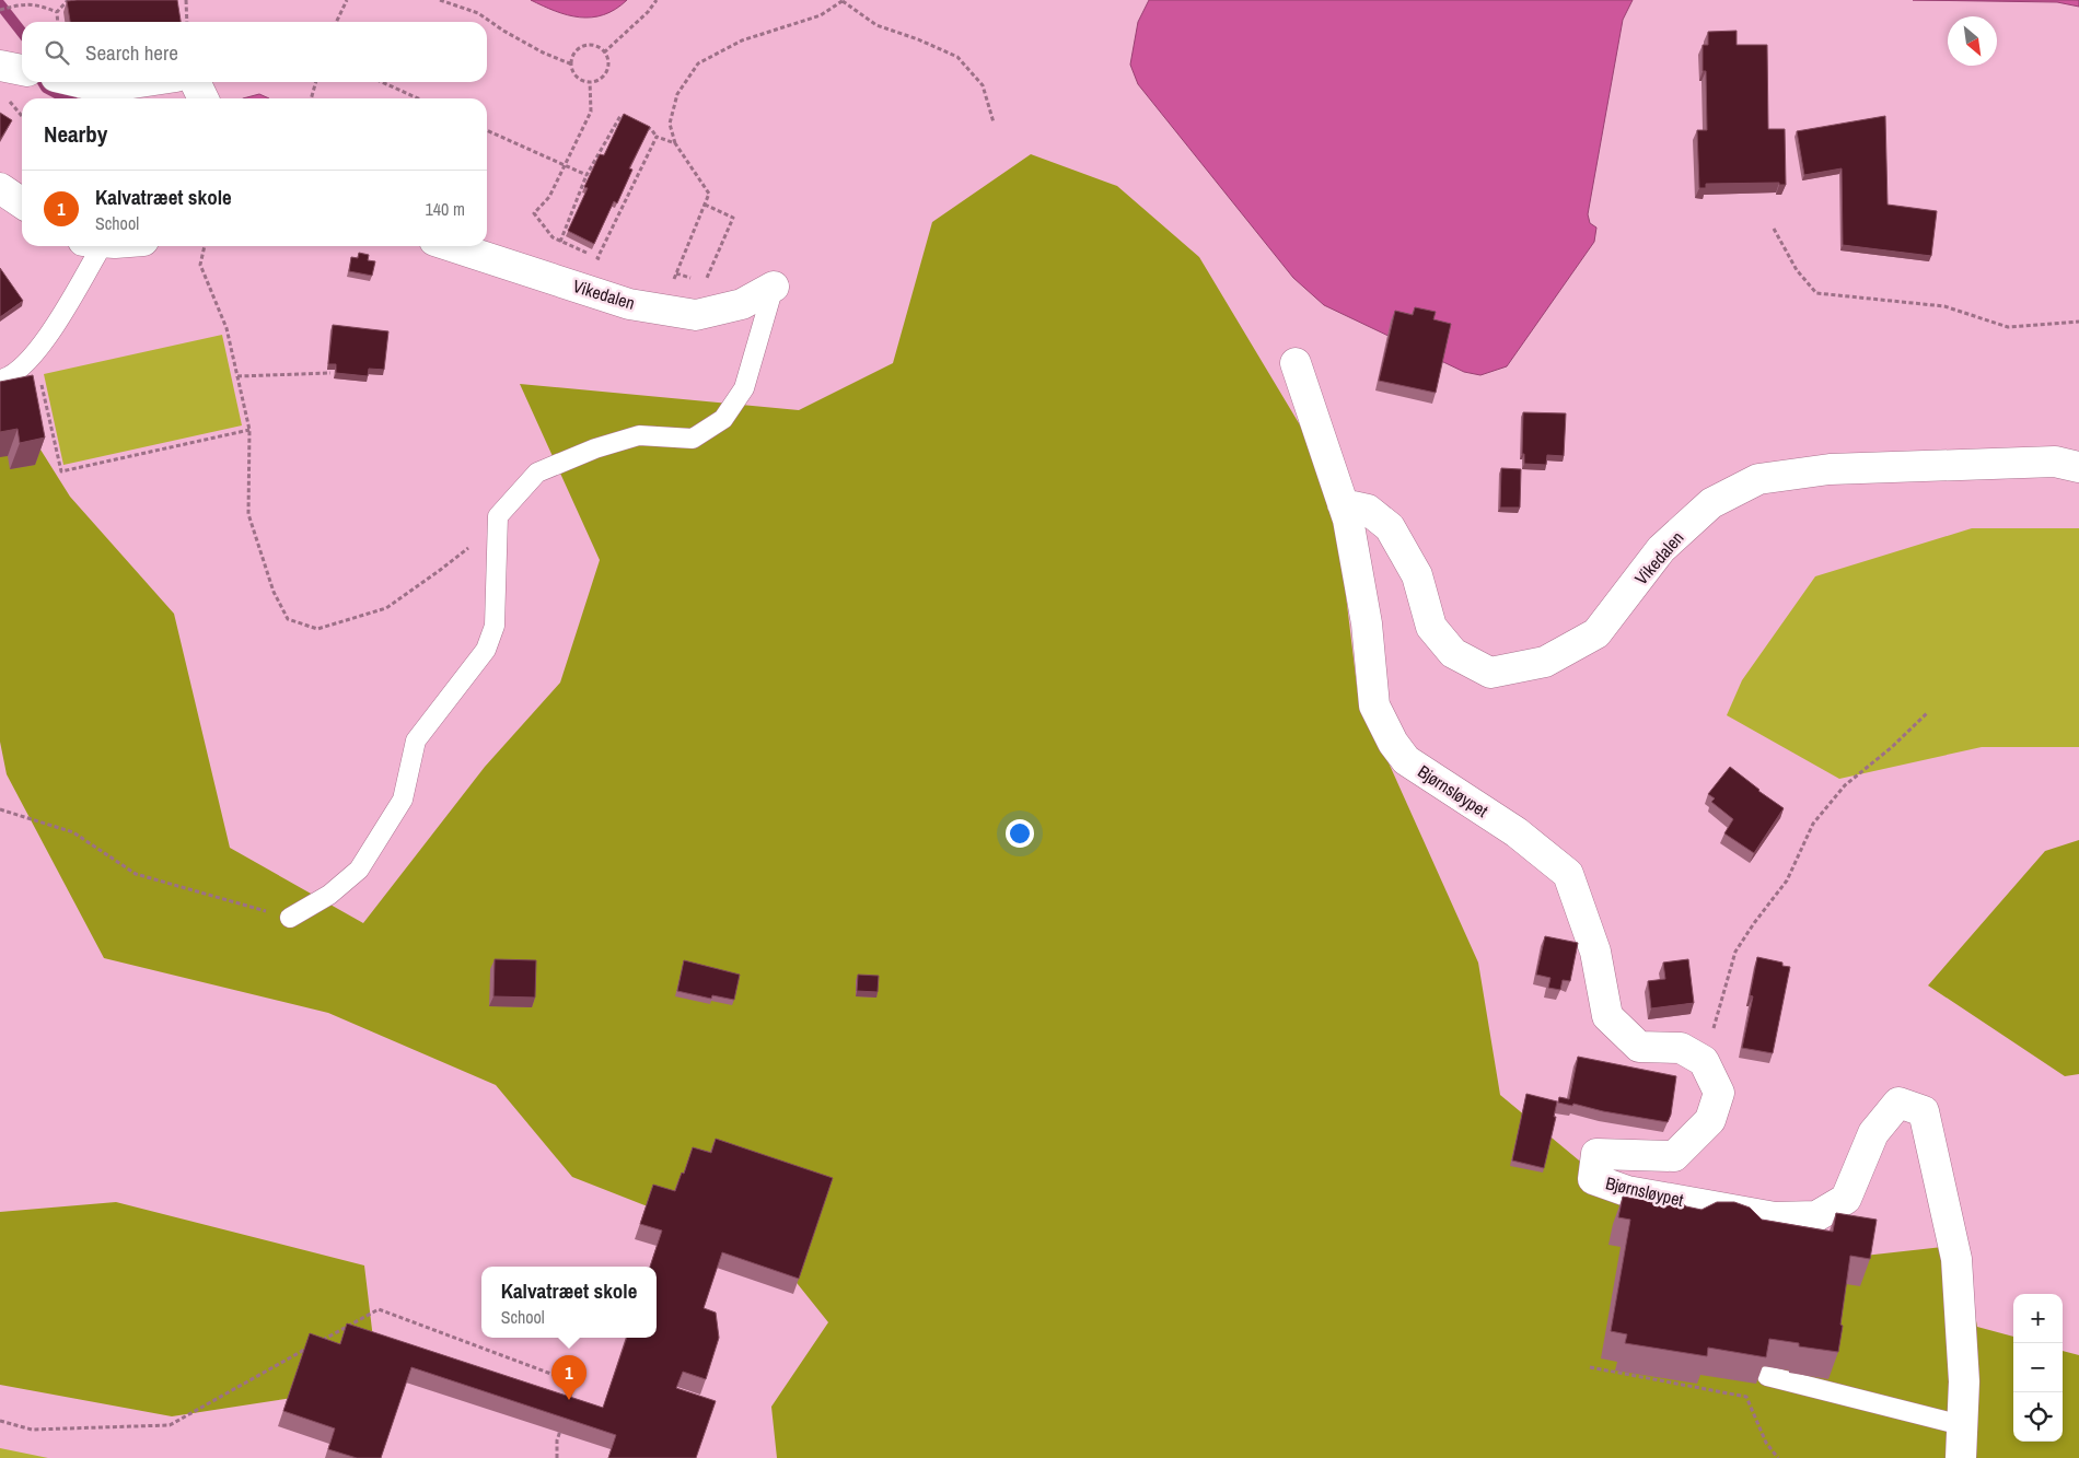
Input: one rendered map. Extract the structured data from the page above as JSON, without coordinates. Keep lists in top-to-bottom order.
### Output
{
  "streets": {
    "street": ["Vikedalen", "Bjørnsløypet"]
  },
  "crossings": [
    ["Vikedalen", "Bjørnsløypet"]
  ],
  "north": "bottom right",
  "page": {
    "search": "Search here",
    "heading": "Nearby",
    "list": [
      {
        "mark": "1",
        "name": "Kalvatræet skole",
        "note": "School",
        "value": "140 m"
      }
    ],
    "popup": ["Kalvatræet skole", "School"],
    "map_buttons": ["+", "−"],
    "pins": "1"
  }
}
